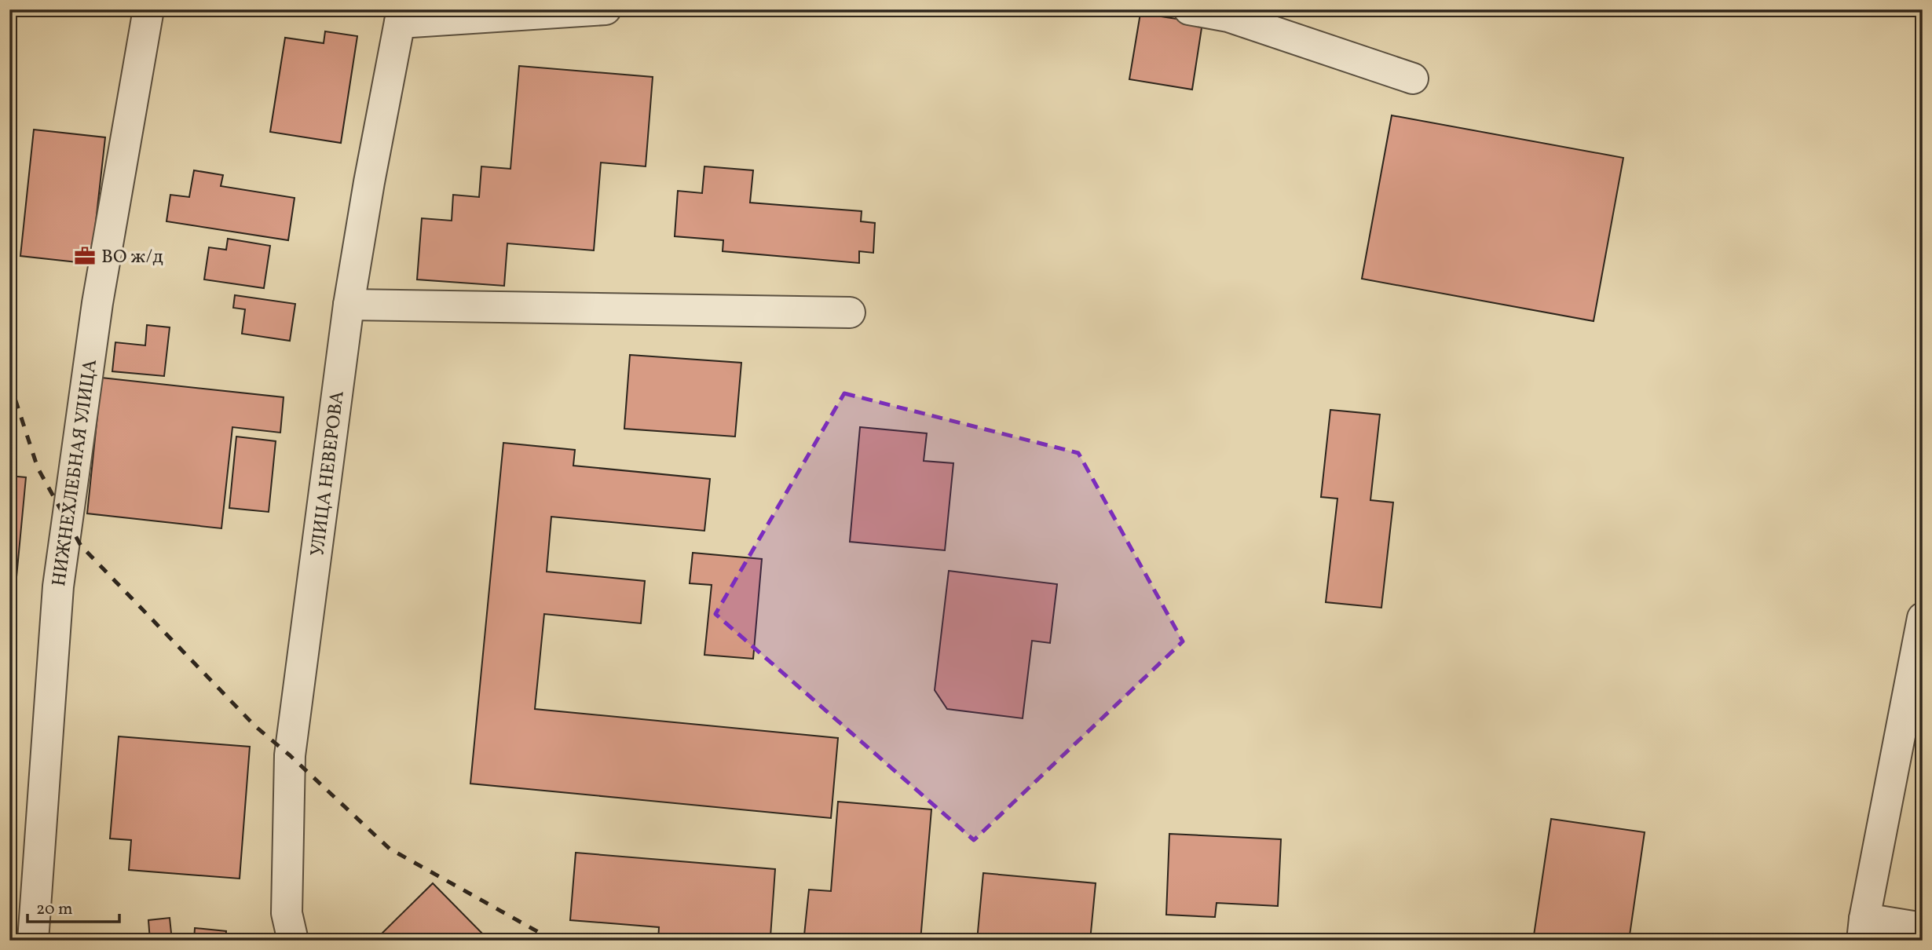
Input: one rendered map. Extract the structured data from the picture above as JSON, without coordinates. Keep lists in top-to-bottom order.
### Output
{
  "streets": {
    "street": ["НИЖНЕХЛЕБНАЯ УЛИЦА", "УЛИЦА НЕВЕРОВА"]
  },
  "places": {
    "office": ["ВО ж/д"]
  },
  "scale_bar": "20 m"
}
